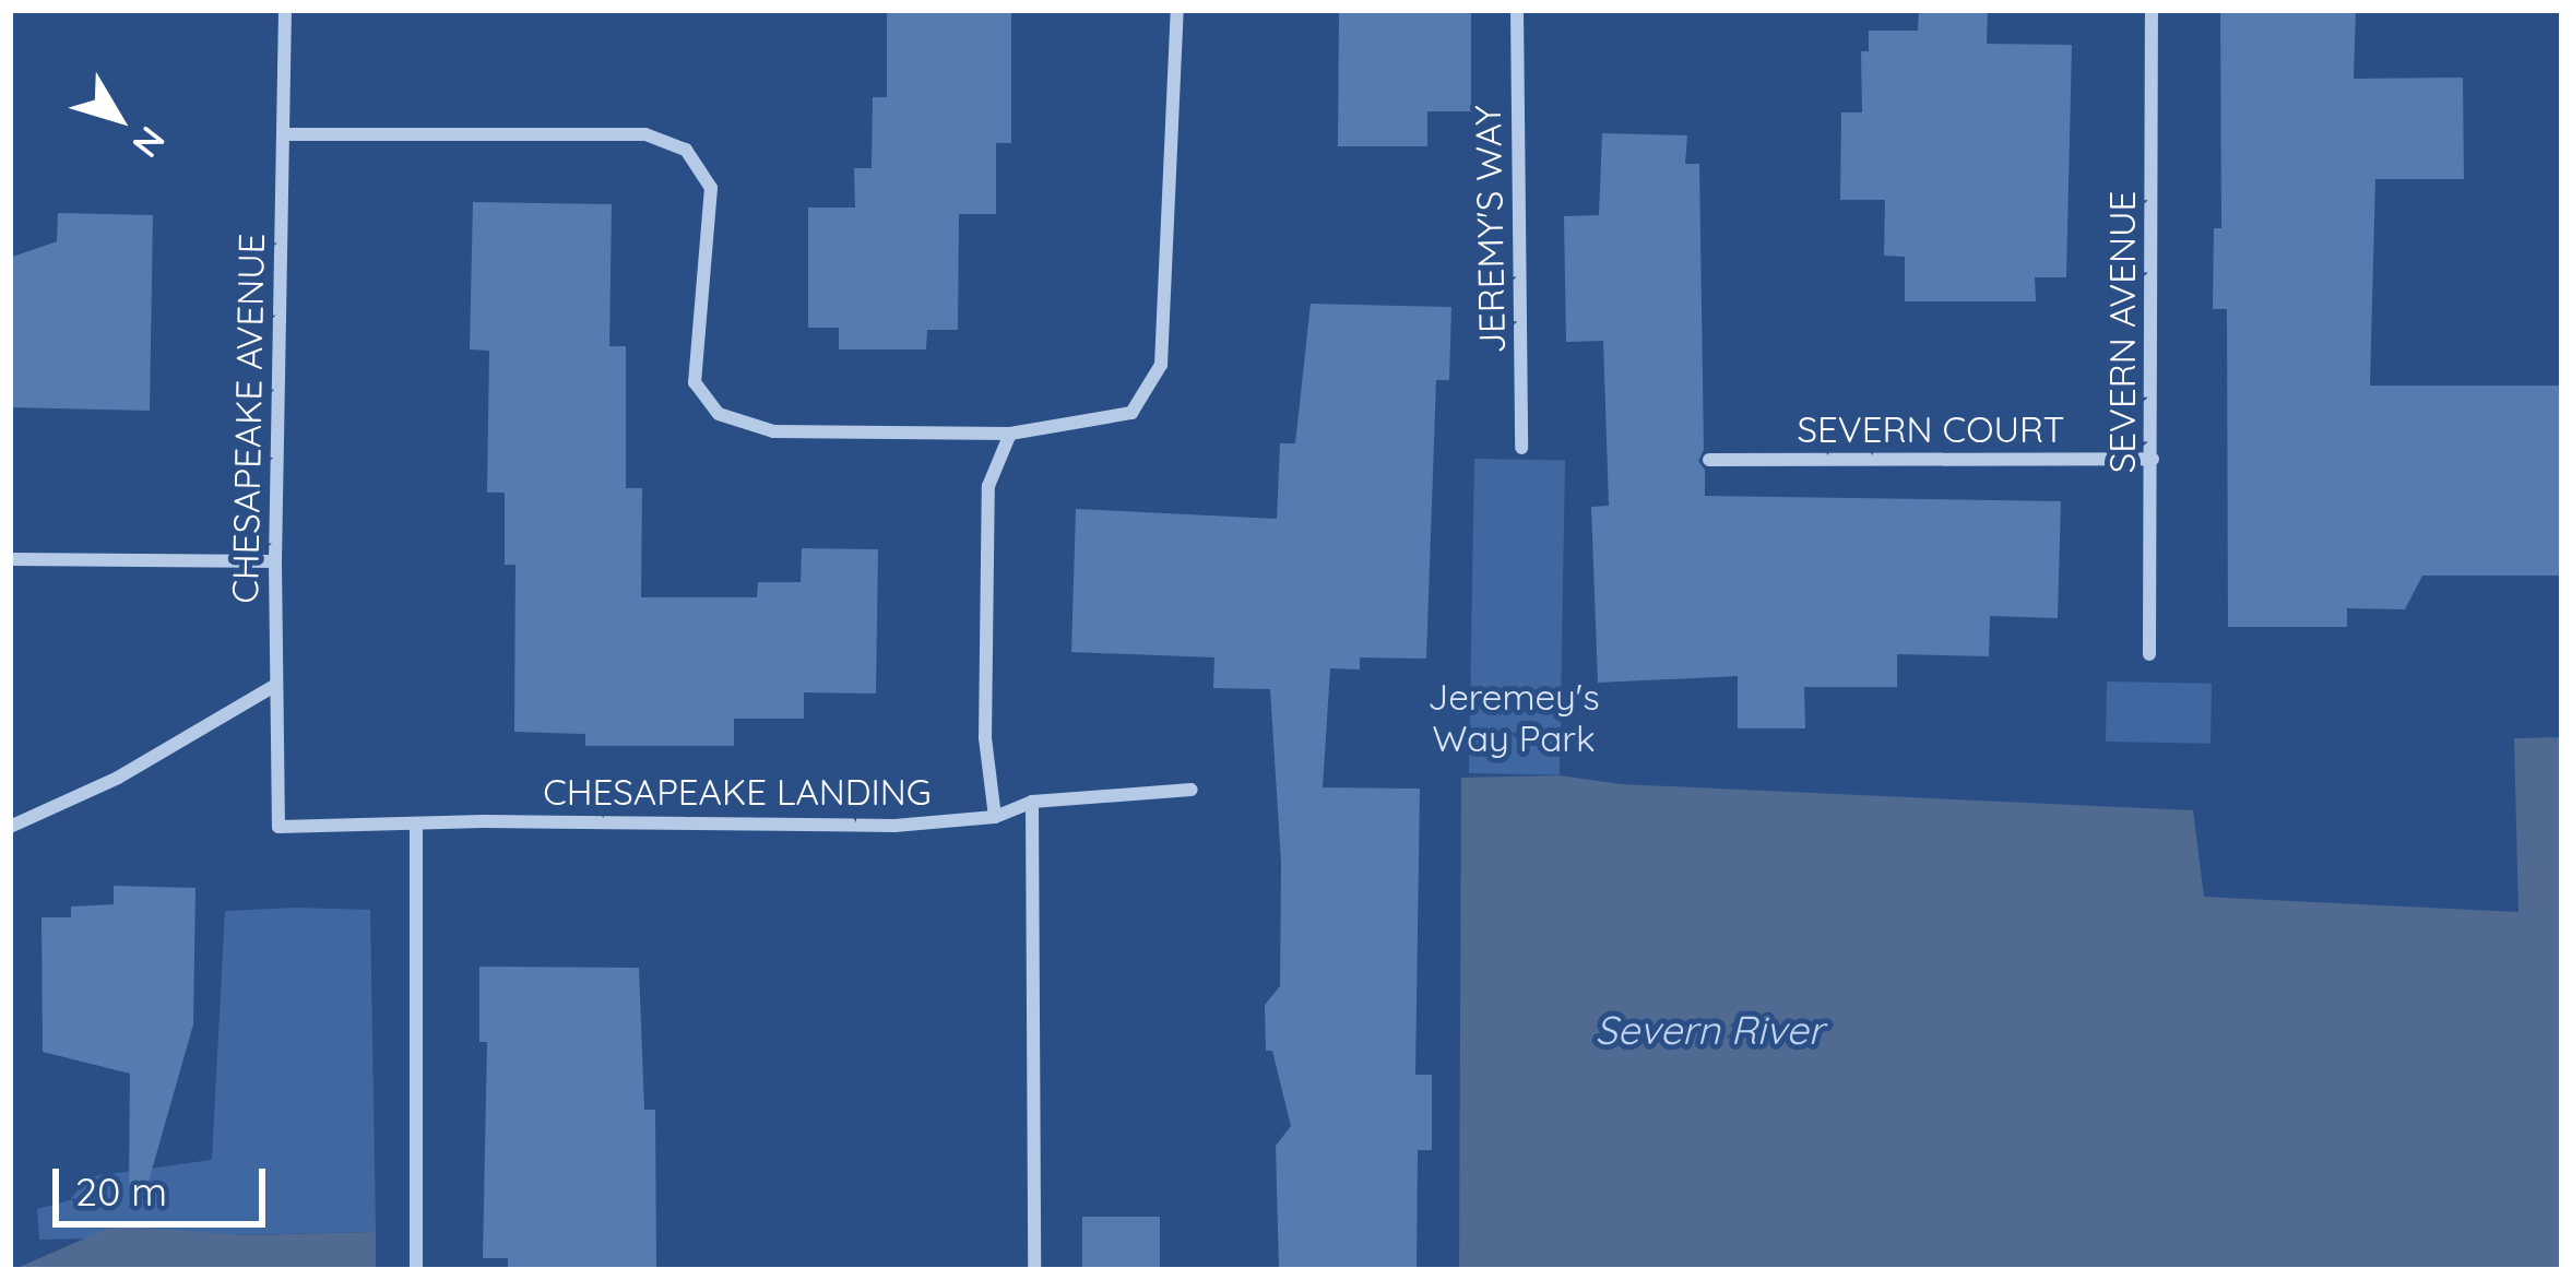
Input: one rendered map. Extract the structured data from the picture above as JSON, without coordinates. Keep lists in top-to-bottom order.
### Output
{
  "streets": {
    "street": [
      "JEREMY'S WAY",
      "SEVERN AVENUE",
      "CHESAPEAKE AVENUE",
      "SEVERN COURT",
      "CHESAPEAKE LANDING"
    ]
  },
  "crossings": [
    ["SEVERN AVENUE", "SEVERN COURT"],
    ["CHESAPEAKE AVENUE", "CHESAPEAKE LANDING"]
  ],
  "water": ["Severn River"],
  "parks": ["Jeremey's Way Park"],
  "scale_bar": "20 m",
  "north": "bottom right"
}
